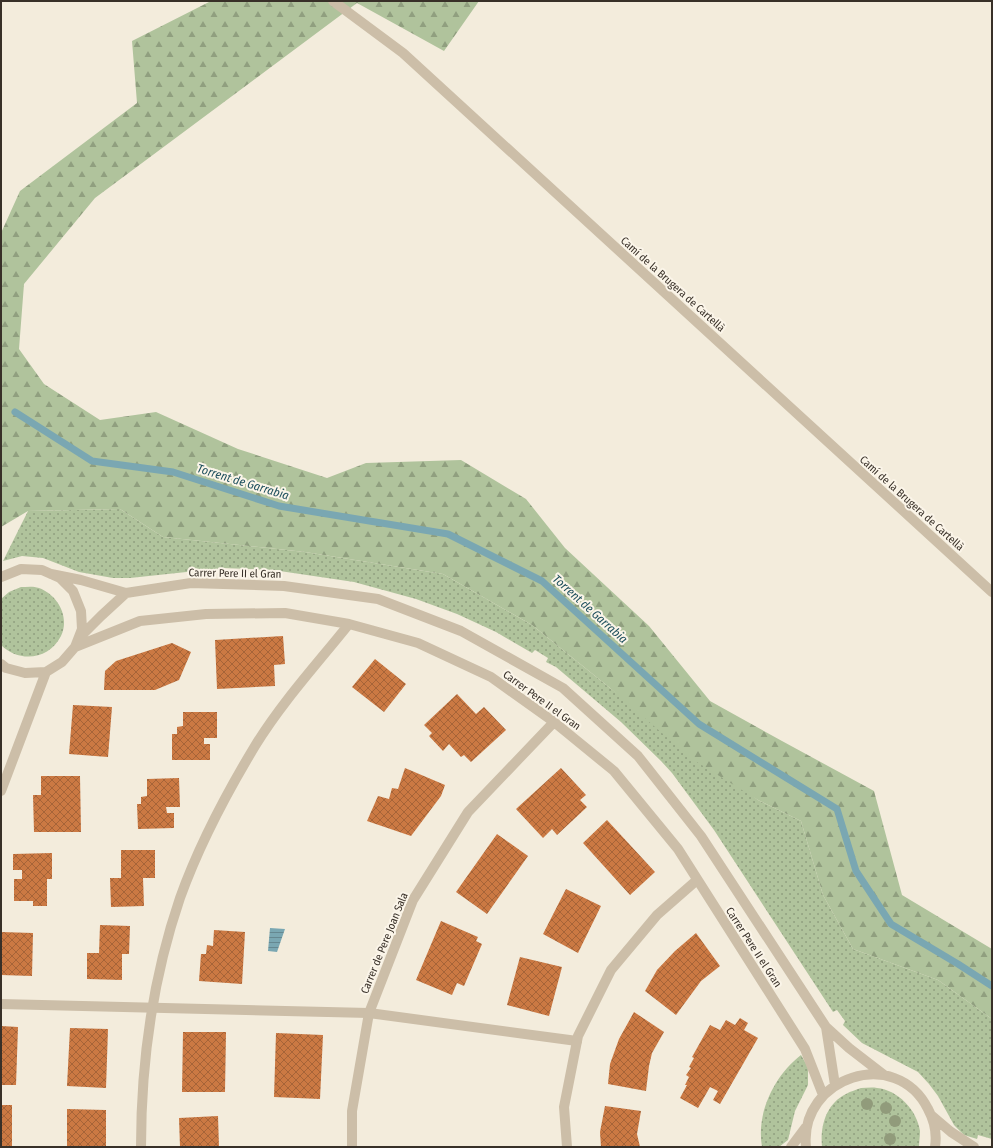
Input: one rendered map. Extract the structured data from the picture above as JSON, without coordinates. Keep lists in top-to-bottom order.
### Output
{
  "streets": {
    "street": ["Camí de la Brugera de Cartellà", "Carrer Pere II el Gran", "Carrer de Pere Joan Sala"]
  },
  "crossings": [
    ["Carrer Pere II el Gran", "Carrer de Pere Joan Sala"]
  ],
  "water": ["Torrent de Garrabia"]
}
